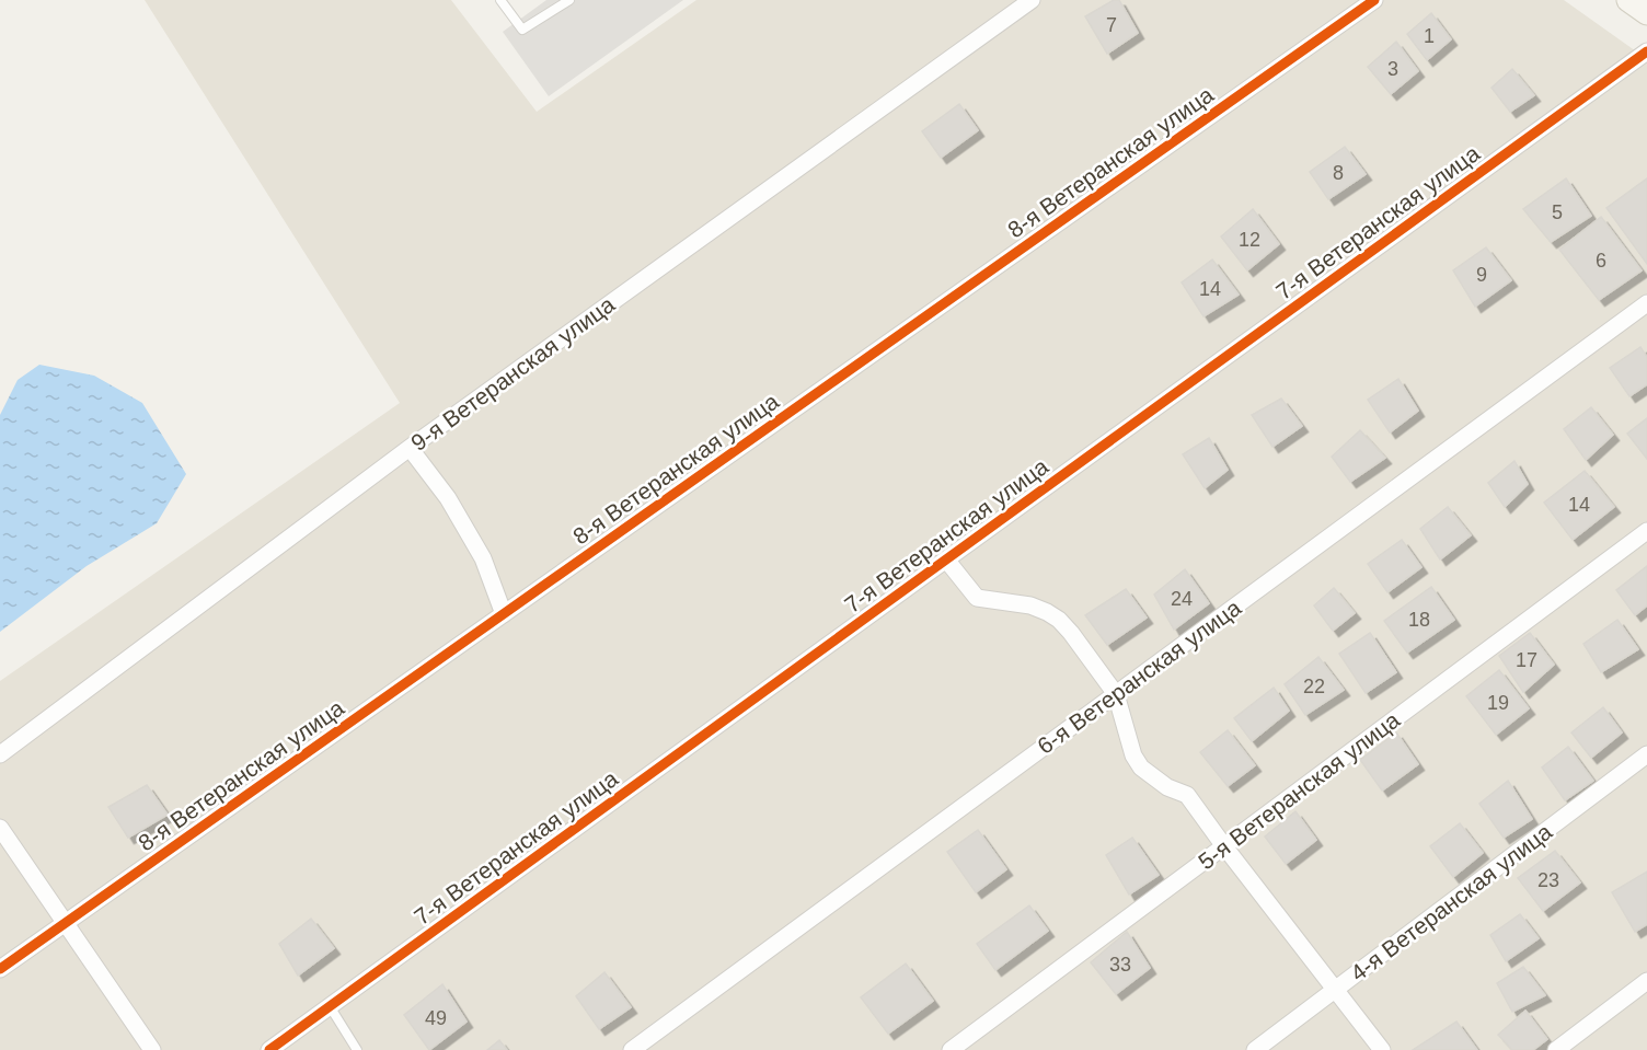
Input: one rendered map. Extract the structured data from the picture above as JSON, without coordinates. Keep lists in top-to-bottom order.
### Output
{
  "streets": {
    "street": [
      "8-я Ветеранская улица",
      "7-я Ветеранская улица",
      "9-я Ветеранская улица",
      "6-я Ветеранская улица",
      "5-я Ветеранская улица",
      "4-я Ветеранская улица"
    ]
  },
  "house_numbers": [
    "7",
    "1",
    "3",
    "8",
    "5",
    "12",
    "6",
    "9",
    "14",
    "14",
    "24",
    "18",
    "17",
    "22",
    "19",
    "23",
    "33",
    "49"
  ]
}
